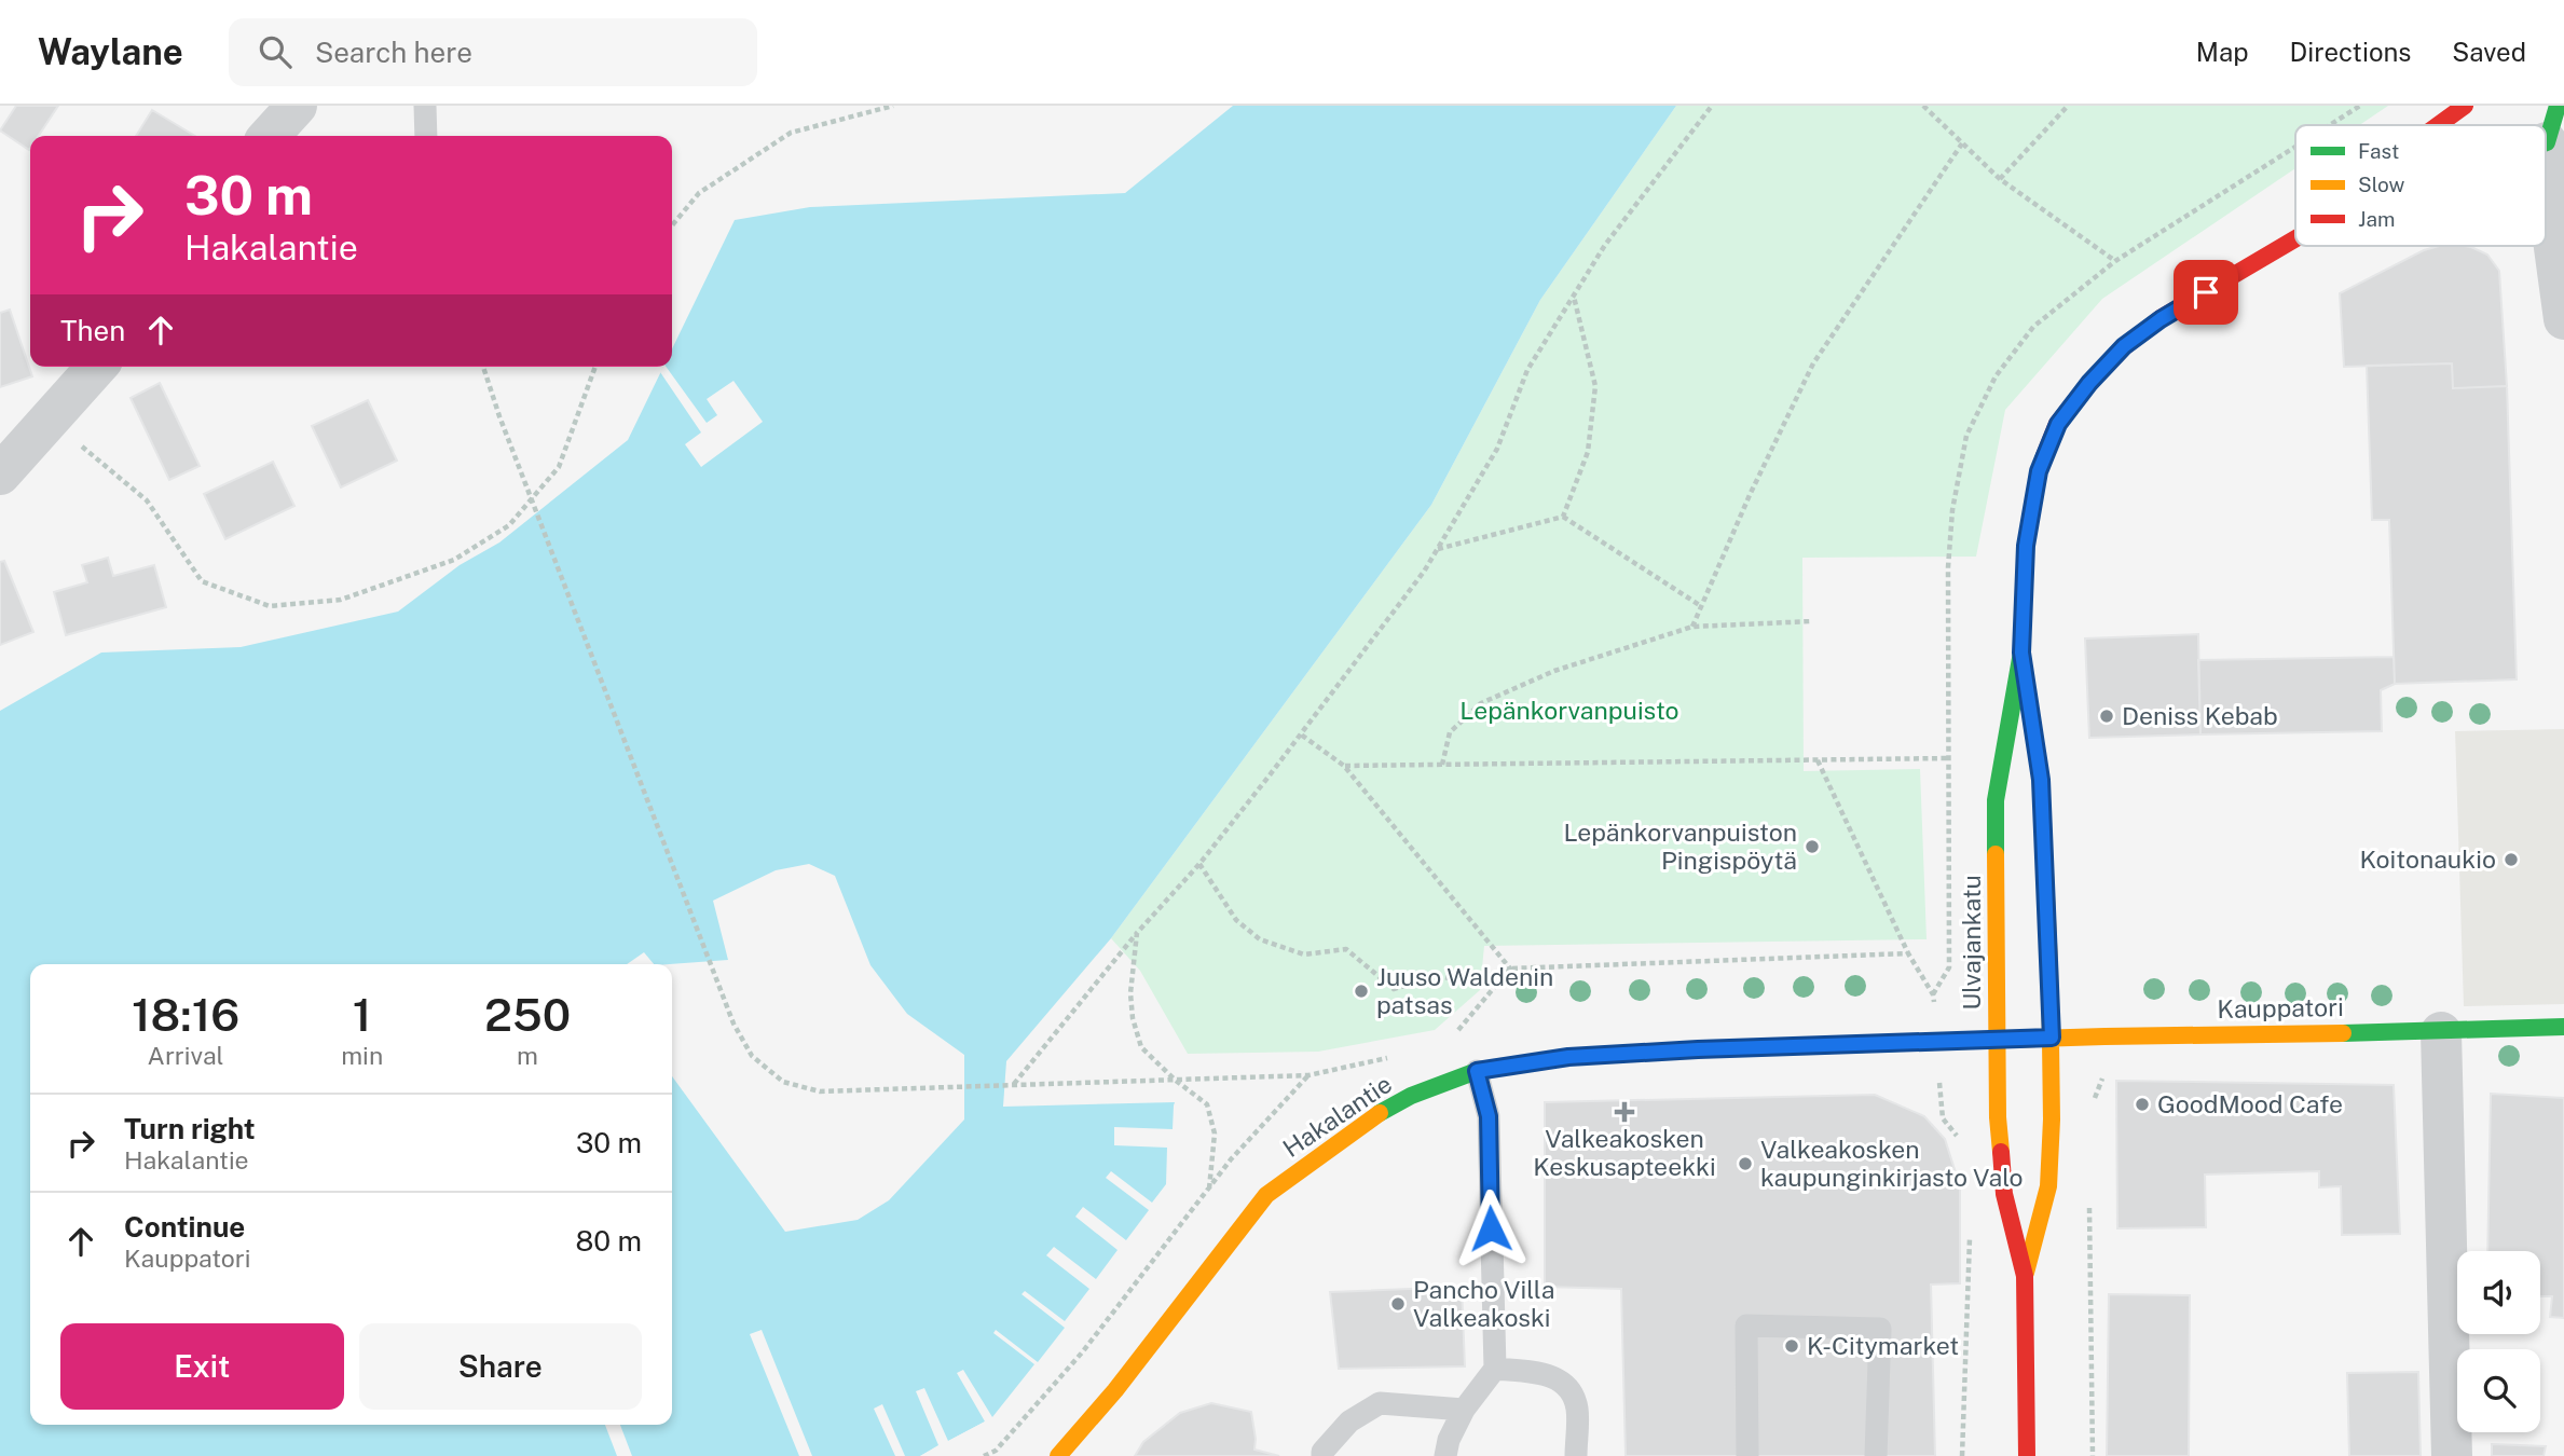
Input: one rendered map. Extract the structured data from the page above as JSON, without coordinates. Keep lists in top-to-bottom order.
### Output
{
  "streets": {
    "main road": ["Ulvajankatu", "Kauppatori", "Hakalantie"]
  },
  "crossings": [
    ["Ulvajankatu", "Kauppatori"],
    ["Ulvajankatu", "Hakalantie"],
    ["Kauppatori", "Hakalantie"]
  ],
  "parks": ["Lepänkorvanpuisto"],
  "places": {
    "other": [
      "Deniss Kebab",
      "Lepänkorvanpuiston Pingispöytä",
      "Koitonaukio",
      "Juuso Waldenin patsas",
      "GoodMood Cafe",
      "Valkeakosken kaupunginkirjasto Valo",
      "Pancho Villa Valkeakoski",
      "K-Citymarket"
    ],
    "health": ["Valkeakosken Keskusapteekki"]
  },
  "legend": ["Fast", "Slow", "Jam"],
  "page": {
    "header": "Waylane",
    "search": "Search here",
    "nav": ["Map", "Directions", "Saved"],
    "turn": ["30 m", "Hakalantie"],
    "then": "Then",
    "eta": [
      "18:16",
      "Arrival",
      "1",
      "min",
      "250",
      "m"
    ],
    "list": [
      {
        "name": "Turn right",
        "note": "Hakalantie",
        "value": "30 m"
      },
      {
        "name": "Continue",
        "note": "Kauppatori",
        "value": "80 m"
      }
    ],
    "buttons": ["Exit", "Share"]
  }
}
